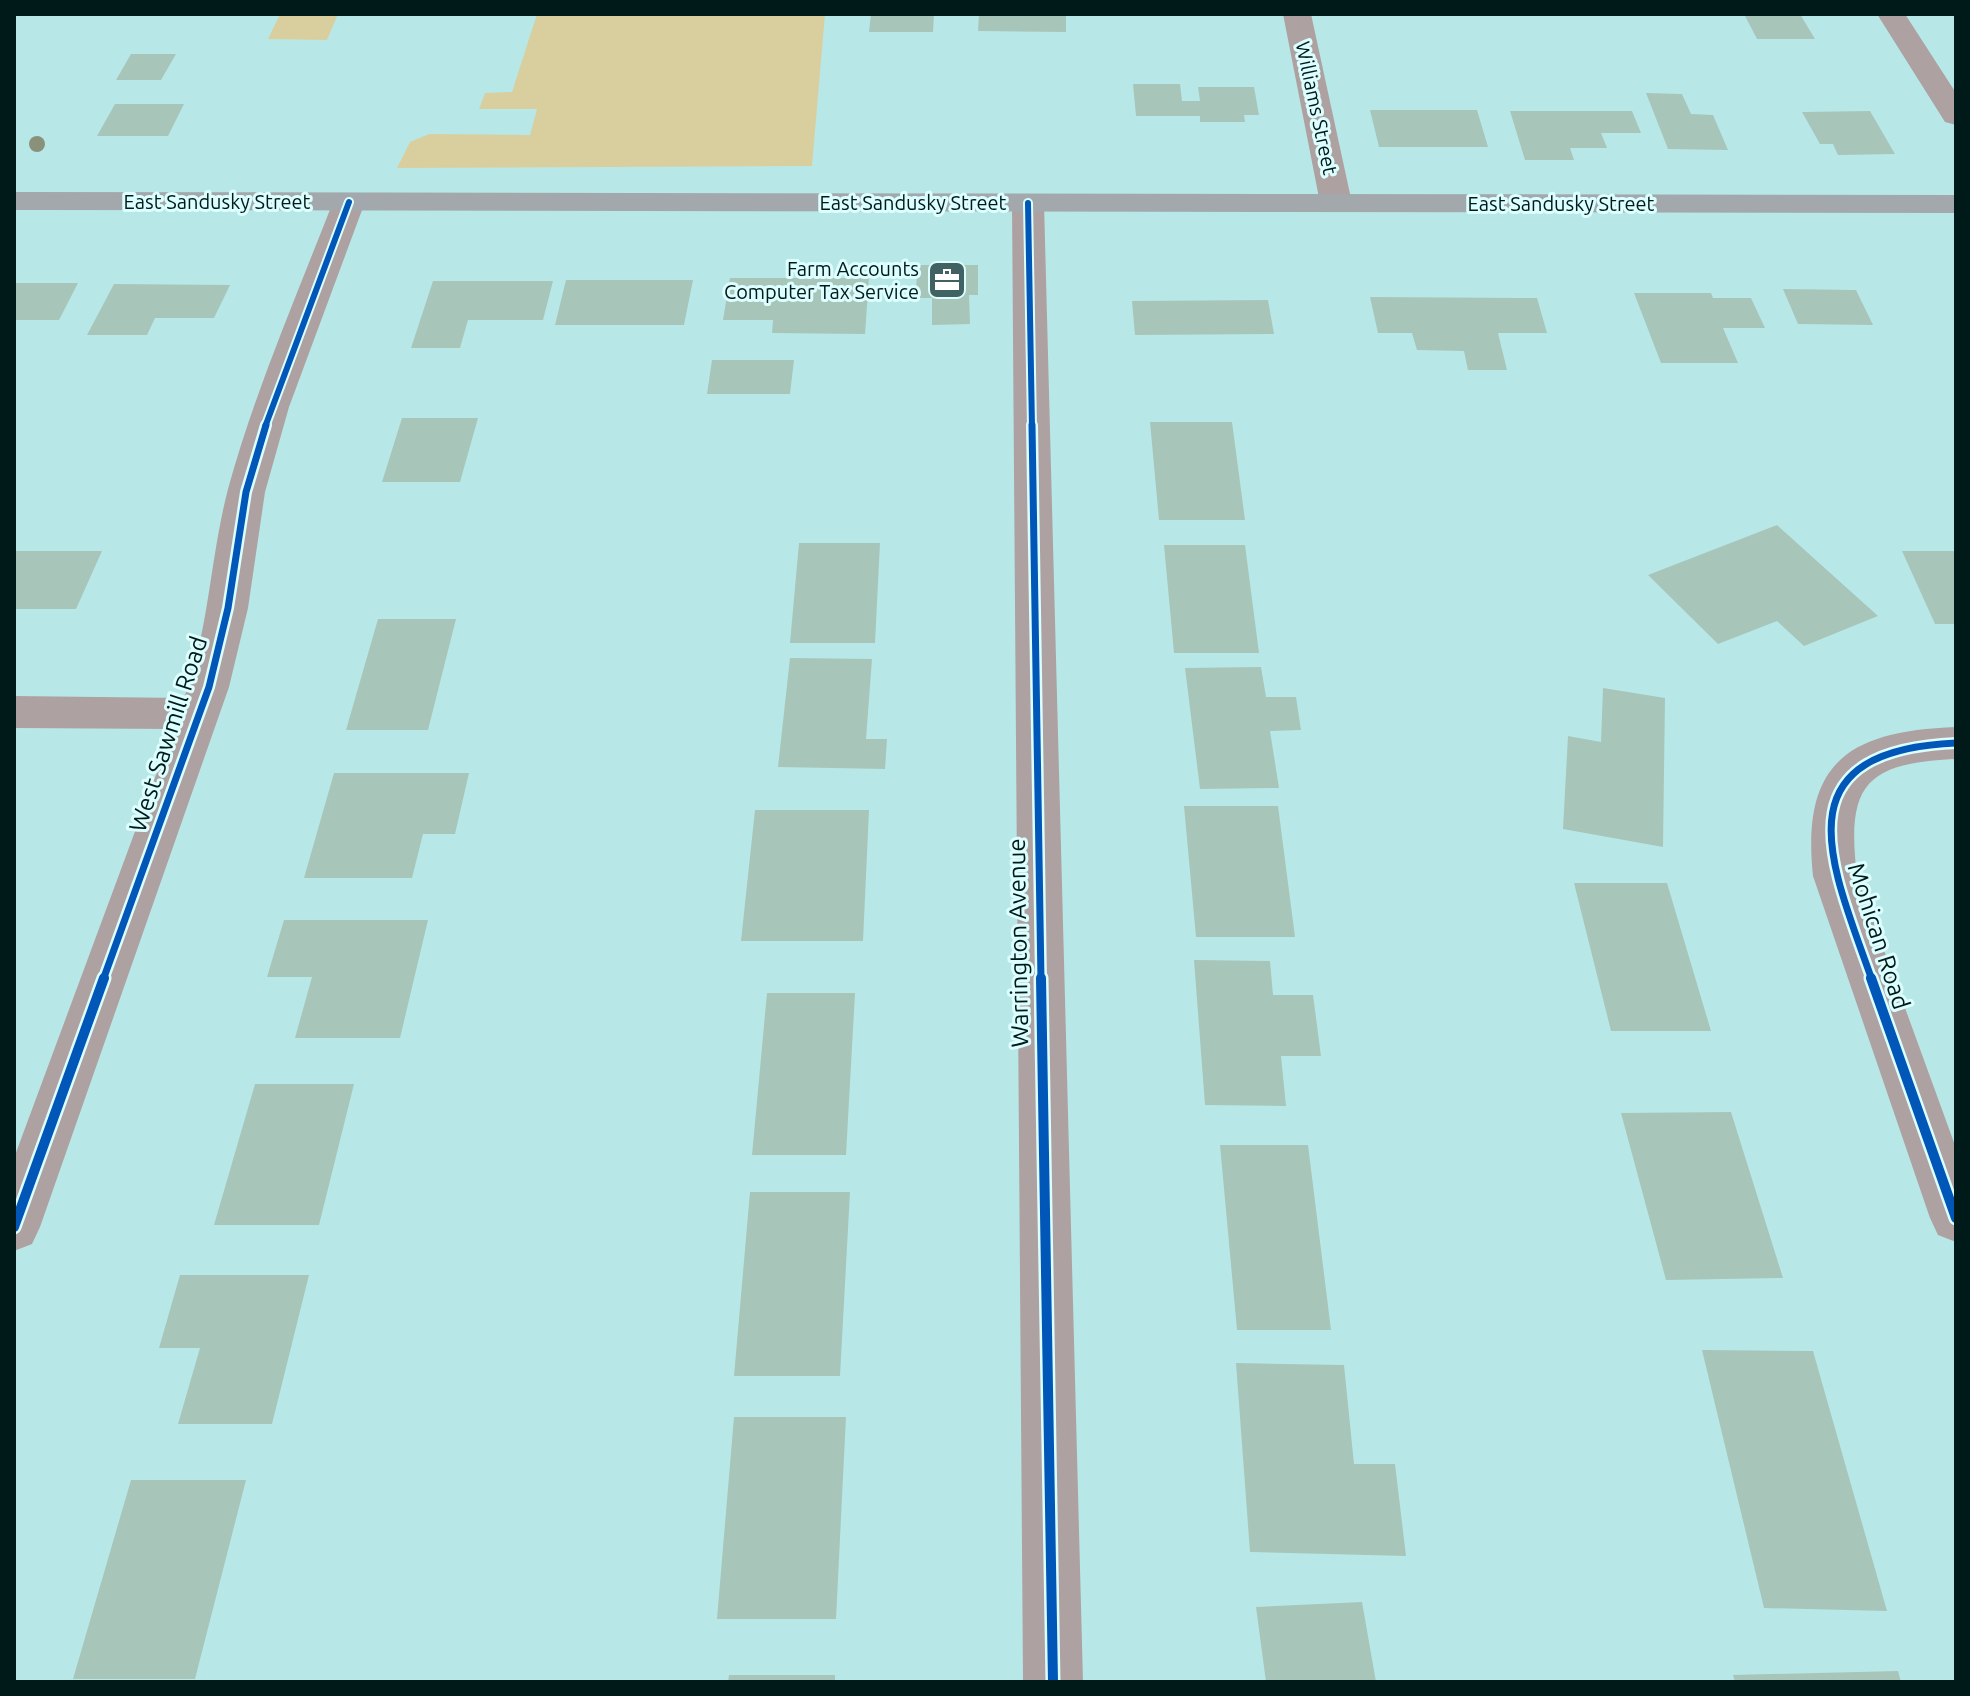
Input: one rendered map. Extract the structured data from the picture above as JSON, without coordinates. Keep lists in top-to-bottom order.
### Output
{
  "streets": {
    "main road": ["East Sandusky Street"],
    "street": [
      "Williams Street",
      "West Sawmill Road",
      "Mohican Road",
      "Warrington Avenue"
    ]
  },
  "crossings": [
    ["Williams Street", "East Sandusky Street"],
    ["East Sandusky Street", "West Sawmill Road"],
    ["East Sandusky Street", "Warrington Avenue"]
  ],
  "places": {
    "office": ["Farm Accounts Computer Tax Service"]
  }
}
